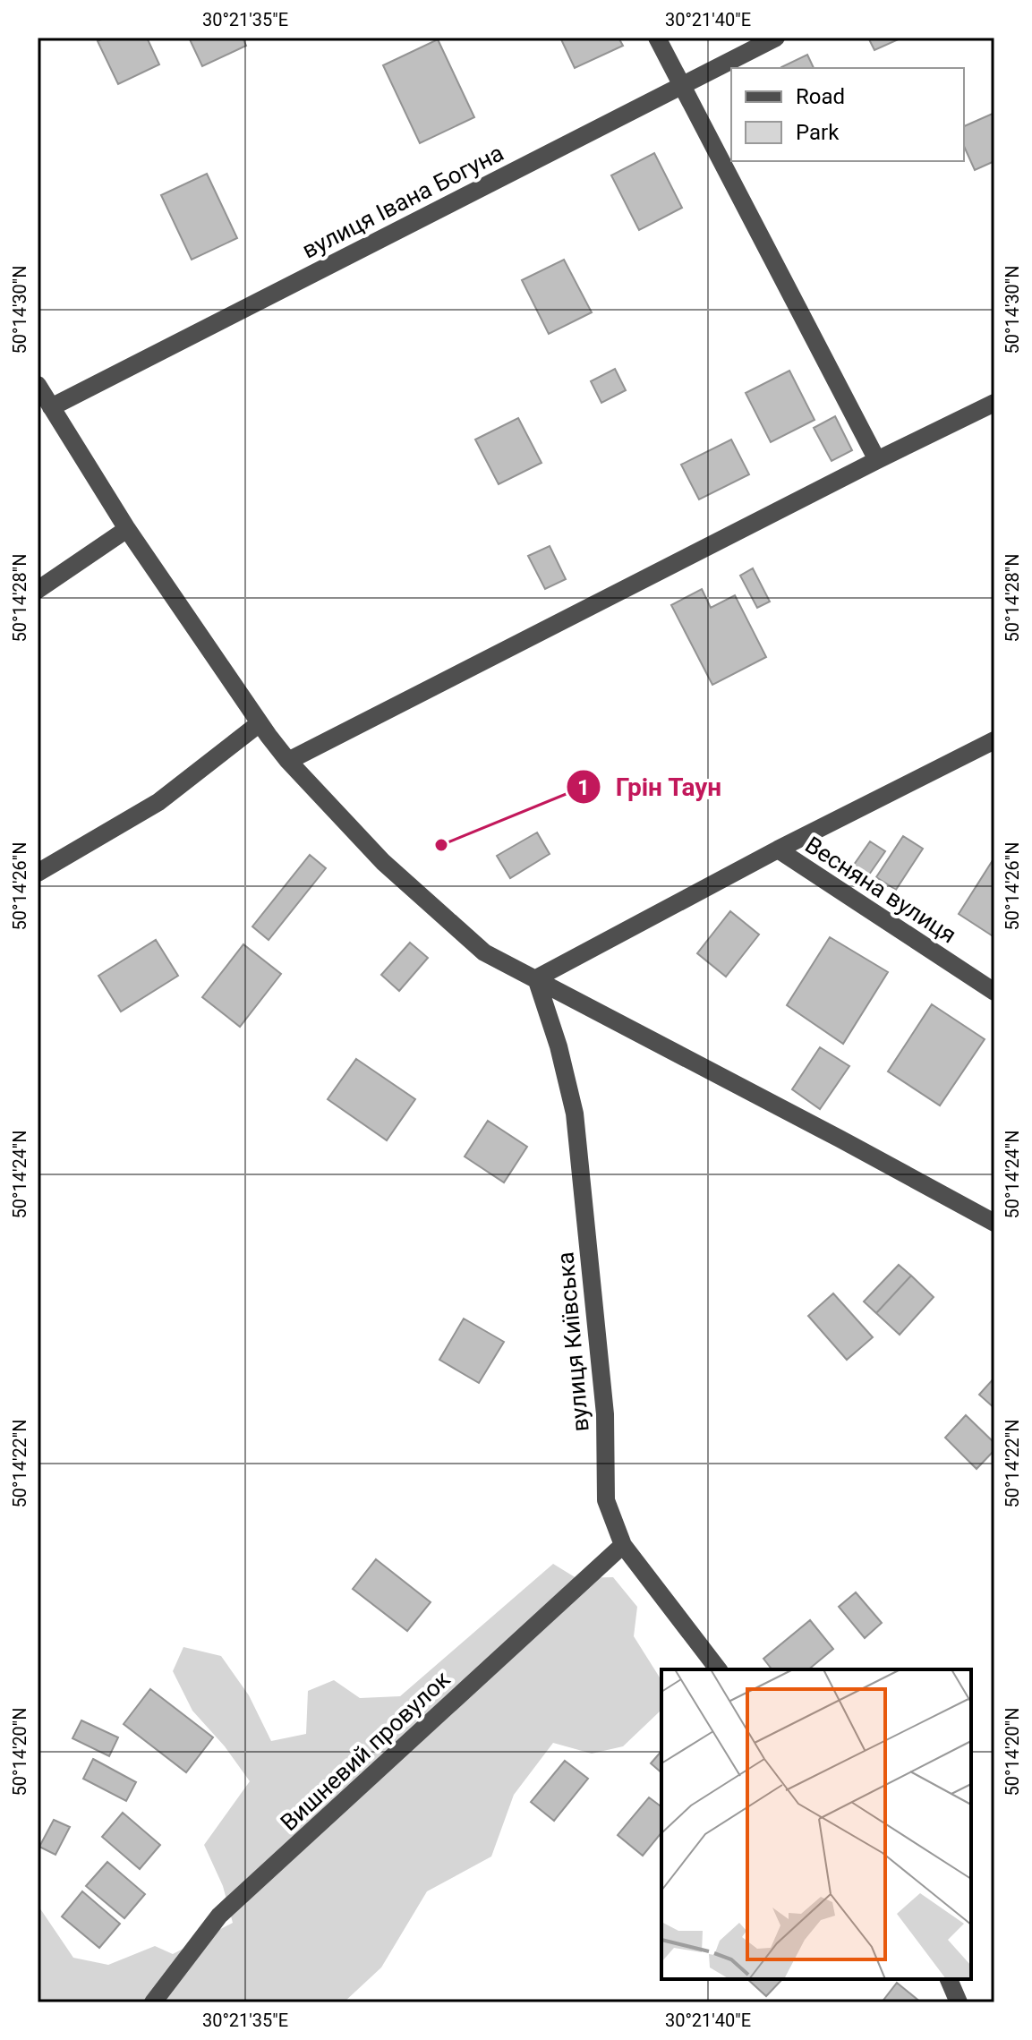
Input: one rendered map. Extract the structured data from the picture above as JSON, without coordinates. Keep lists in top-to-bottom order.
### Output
{
  "streets": {
    "street": [
      "вулиця Івана Богуна",
      "Весняна вулиця",
      "вулиця Київська",
      "Вишневий провулок"
    ]
  },
  "crossings": [
    ["вулиця Київська", "Вишневий провулок"]
  ],
  "places": ["Грін Таун"],
  "legend": ["Road", "Park"],
  "coordinates": [
    "30°21'35\"E",
    "30°21'40\"E",
    "50°14'30\"N",
    "50°14'28\"N",
    "50°14'26\"N",
    "50°14'24\"N",
    "50°14'22\"N",
    "50°14'20\"N"
  ]
}
